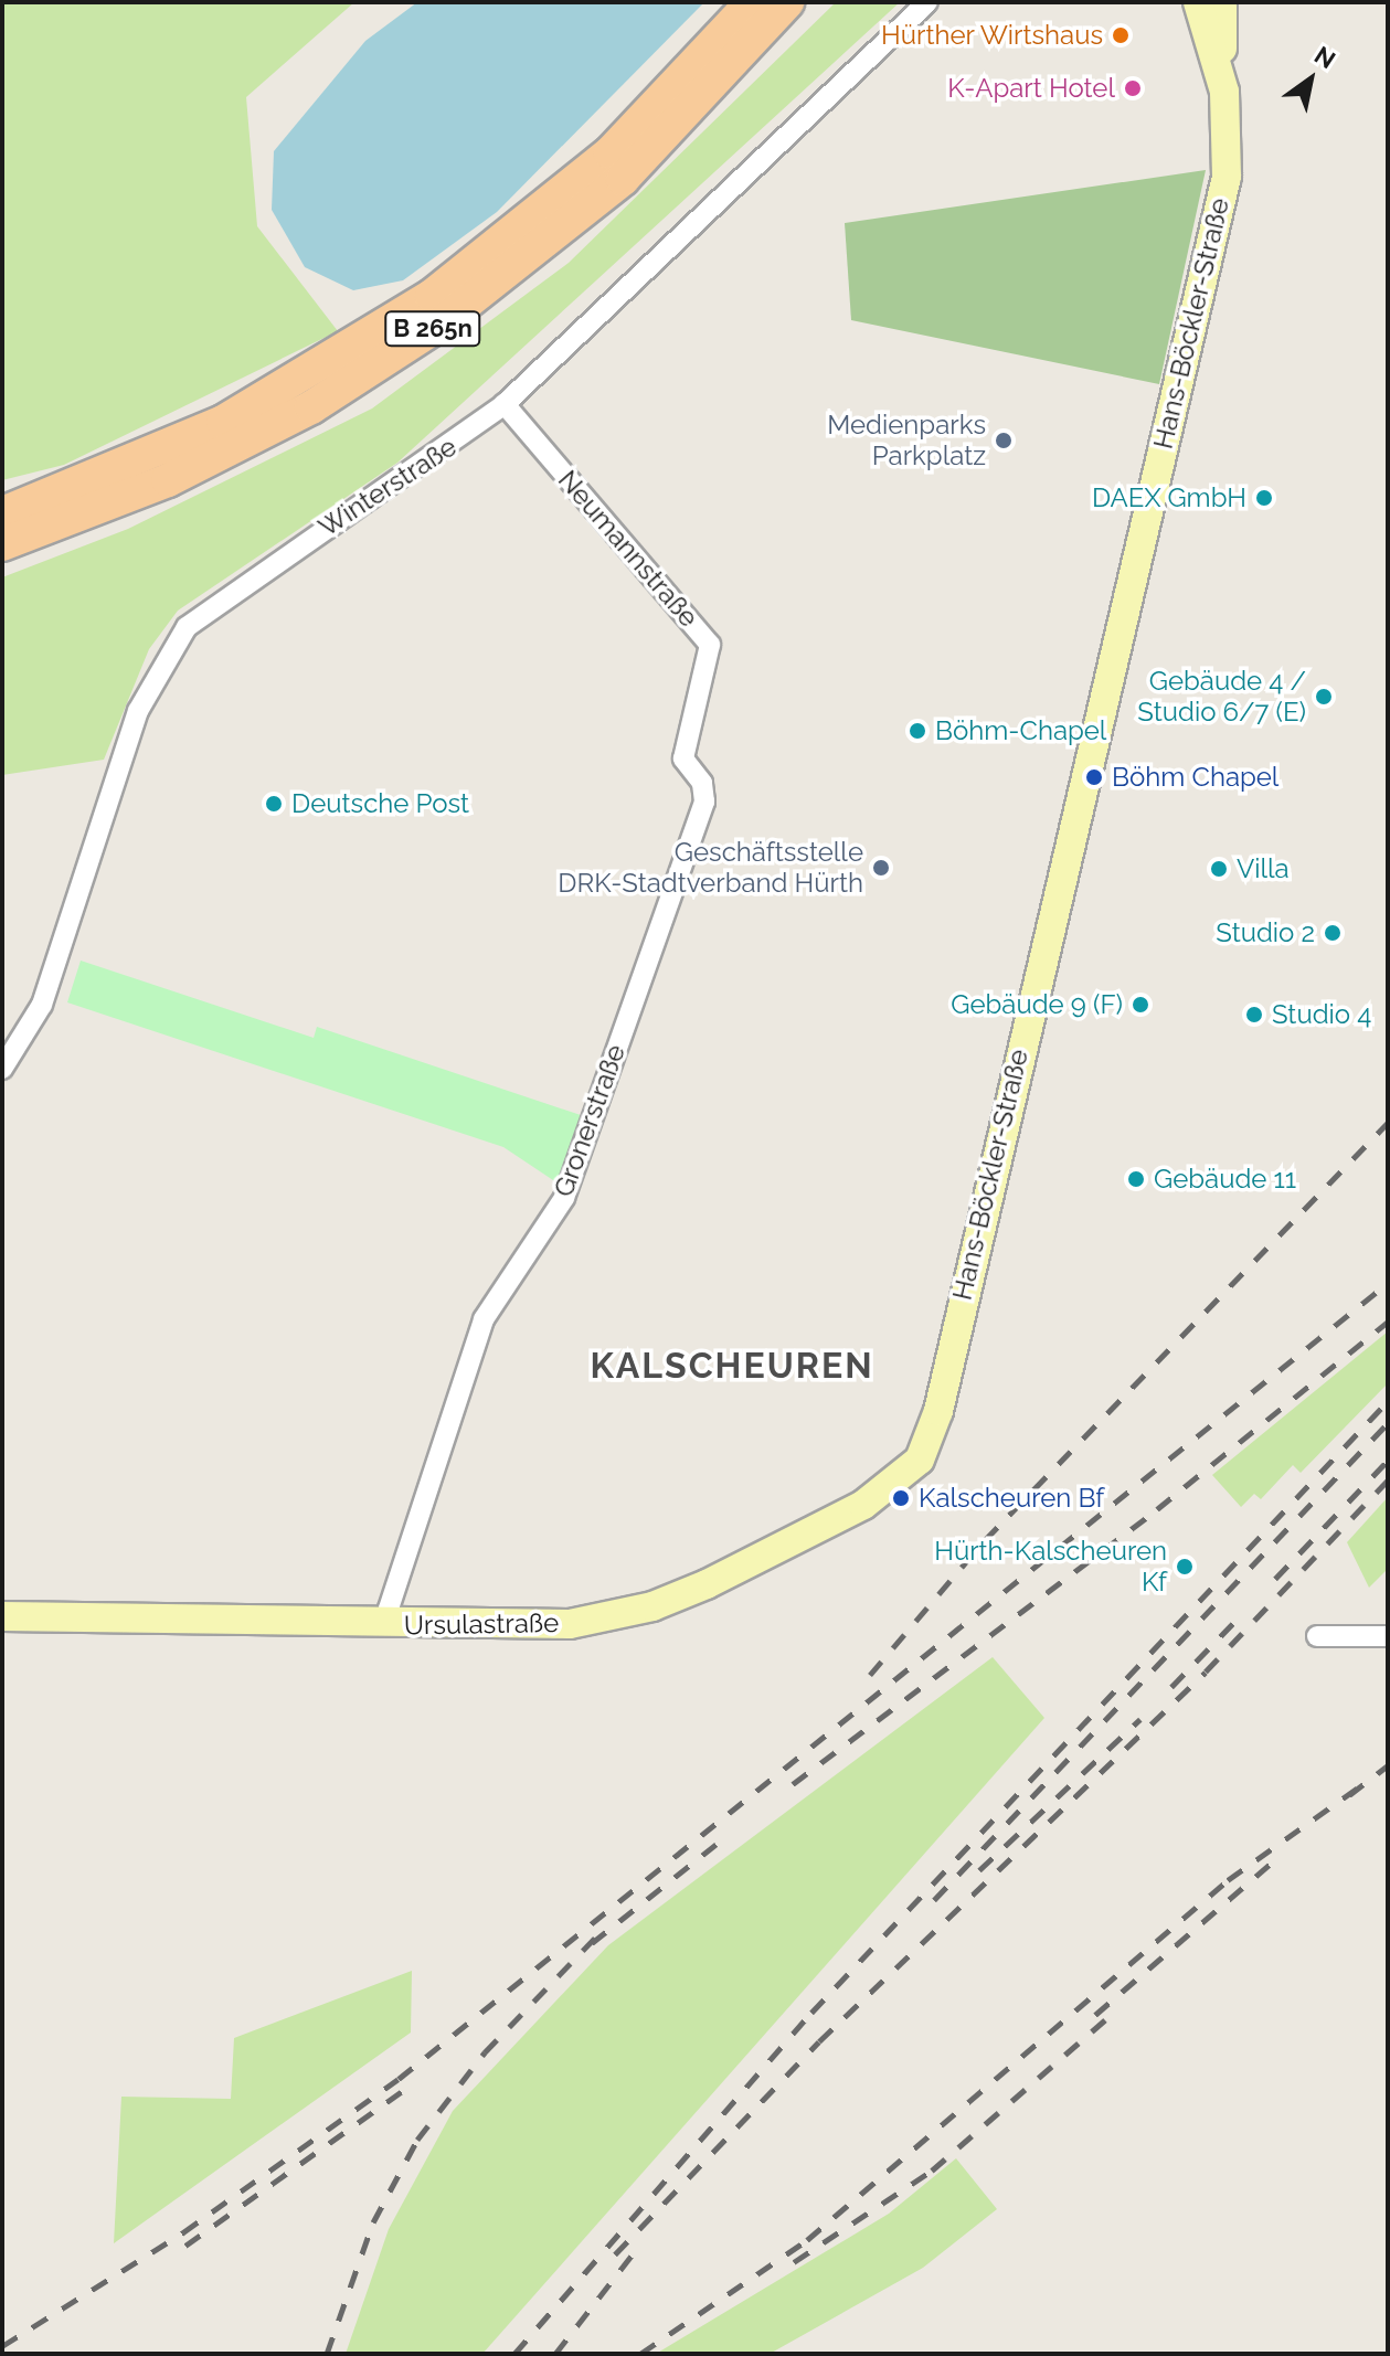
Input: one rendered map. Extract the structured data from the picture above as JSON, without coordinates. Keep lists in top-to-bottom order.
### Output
{
  "streets": {
    "main road": ["B 265n"],
    "street": [
      "Hans-Böckler-Straße",
      "Winterstraße",
      "Neumannstraße",
      "Gronerstraße",
      "Ursulastraße"
    ]
  },
  "crossings": [
    ["Hans-Böckler-Straße", "Ursulastraße"],
    ["Winterstraße", "Neumannstraße"],
    ["Neumannstraße", "Gronerstraße"],
    ["Gronerstraße", "Ursulastraße"]
  ],
  "districts": ["KALSCHEUREN"],
  "places": [
    "Hürther Wirtshaus",
    "K-Apart Hotel",
    "Medienparks Parkplatz",
    "DAEX GmbH",
    "Gebäude 4 / Studio 6/7 (E)",
    "Böhm-Chapel",
    "Böhm Chapel",
    "Deutsche Post",
    "Geschäftsstelle DRK-Stadtverband Hürth",
    "Villa",
    "Studio 2",
    "Gebäude 9 (F)",
    "Studio 4",
    "Gebäude 11",
    "Kalscheuren Bf",
    "Hürth-Kalscheuren Kf"
  ],
  "north": "top right"
}
